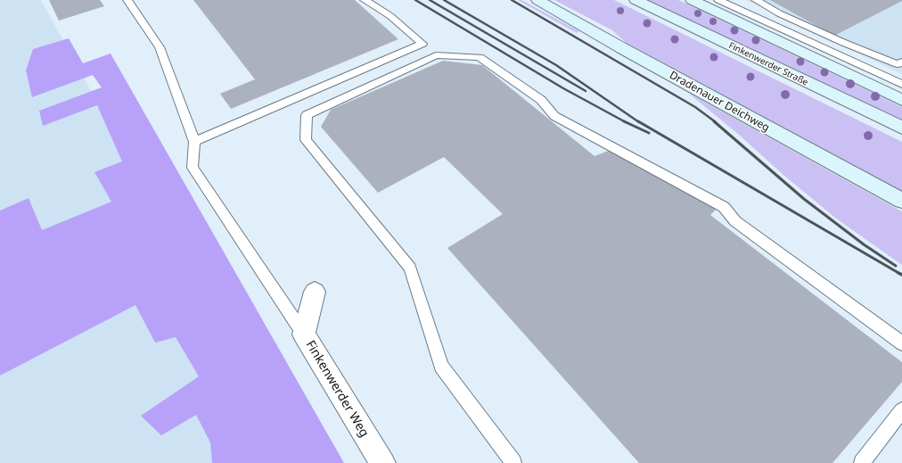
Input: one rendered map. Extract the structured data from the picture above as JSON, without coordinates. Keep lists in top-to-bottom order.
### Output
{
  "streets": {
    "main road": ["Finkenwerder Straße", "Dradenauer Deichweg"],
    "street": ["Finkenwerder Weg"]
  }
}
